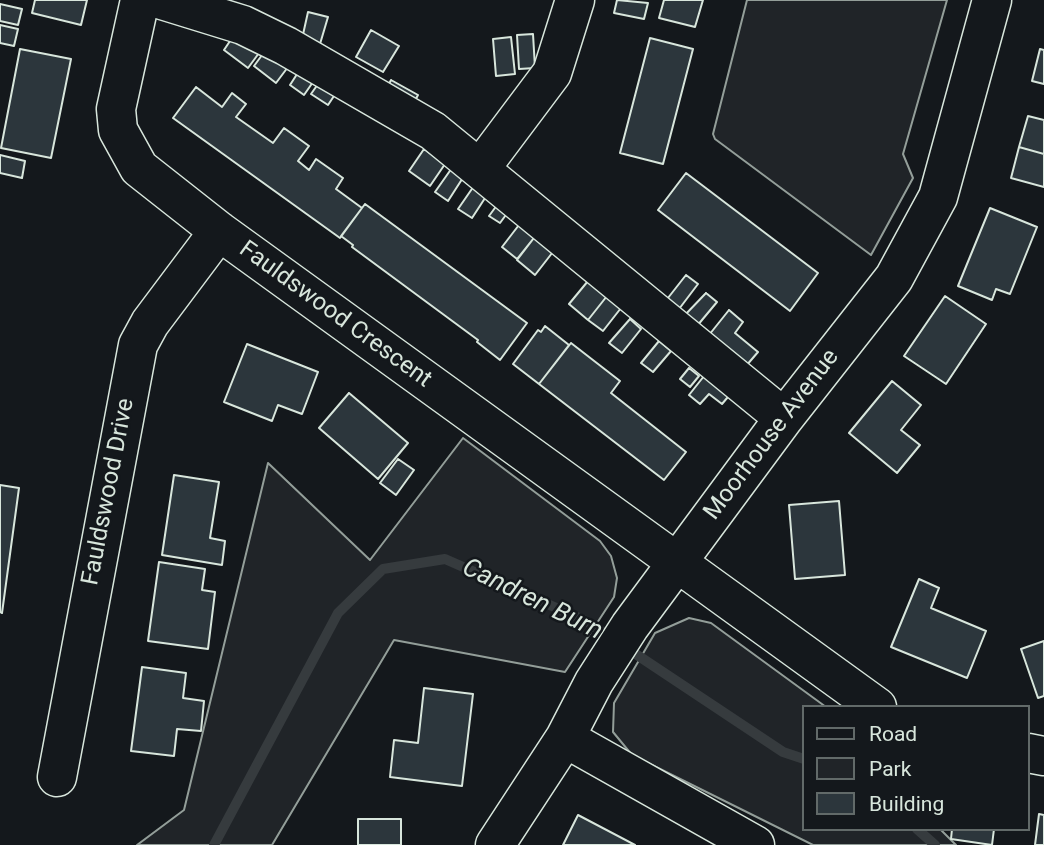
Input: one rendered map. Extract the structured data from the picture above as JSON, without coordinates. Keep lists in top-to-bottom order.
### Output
{
  "streets": {
    "street": ["Fauldswood Crescent", "Moorhouse Avenue", "Fauldswood Drive"]
  },
  "crossings": [
    ["Fauldswood Crescent", "Moorhouse Avenue"],
    ["Fauldswood Crescent", "Fauldswood Drive"]
  ],
  "water": ["Candren Burn"],
  "legend": ["Road", "Park", "Building"]
}
